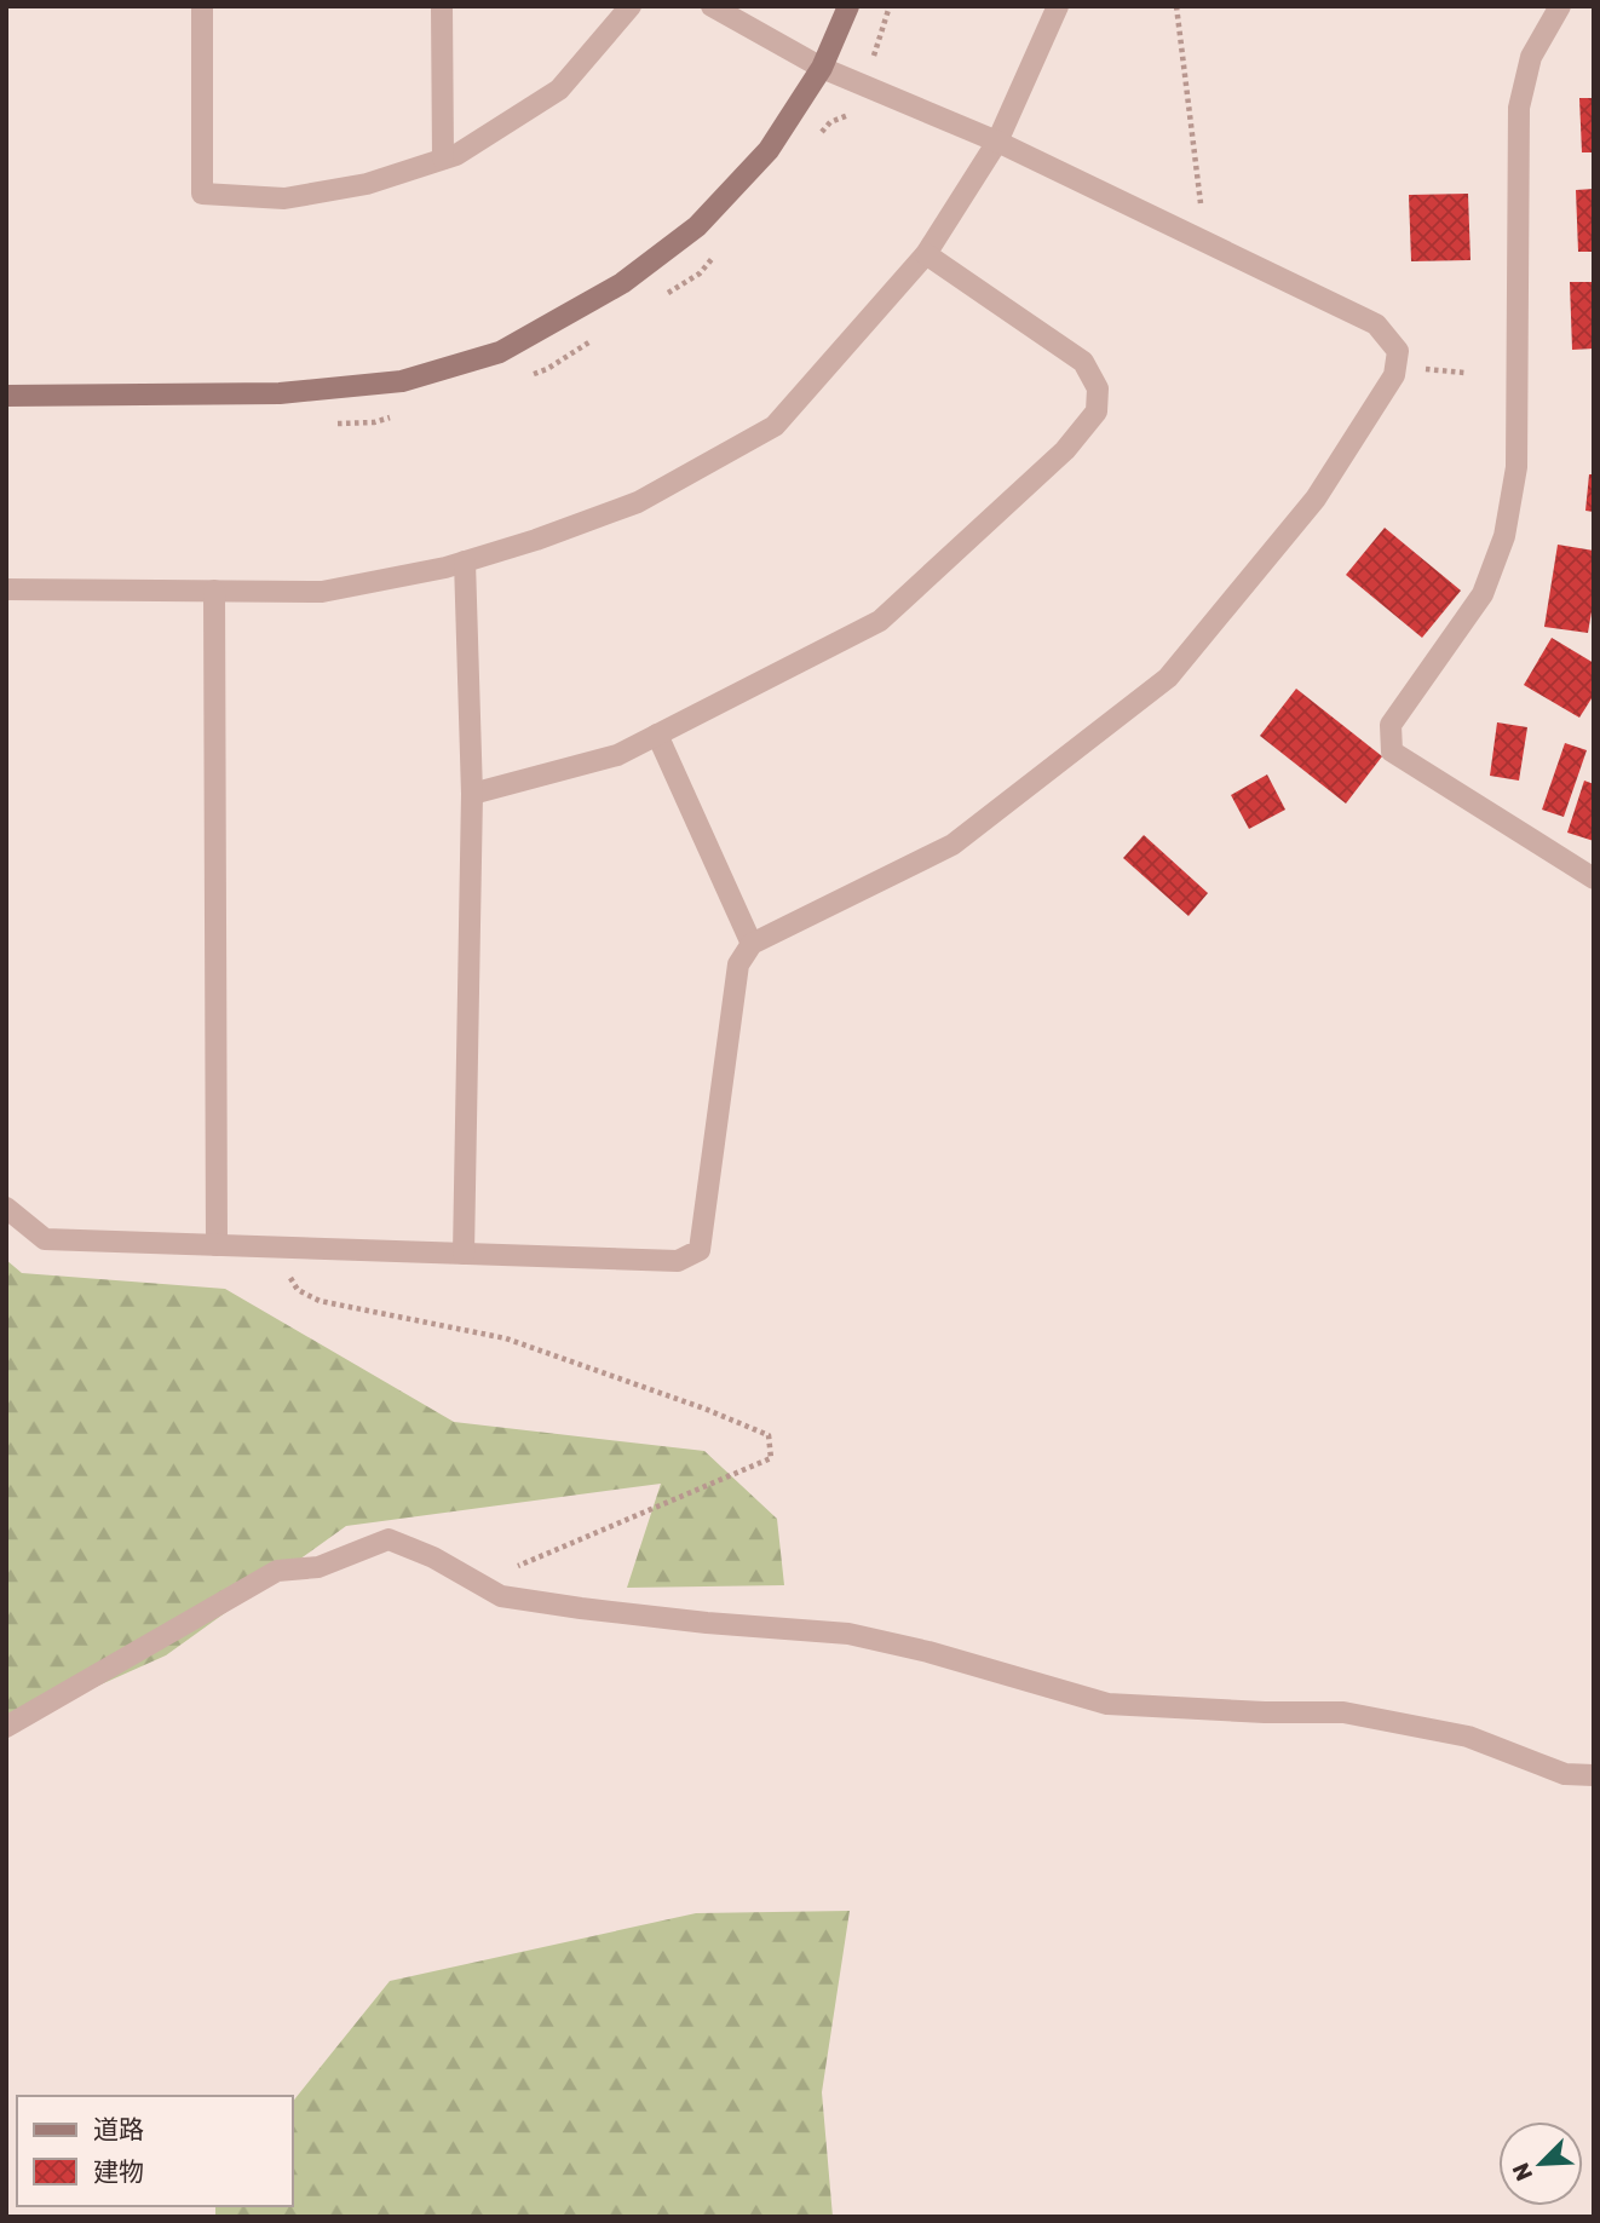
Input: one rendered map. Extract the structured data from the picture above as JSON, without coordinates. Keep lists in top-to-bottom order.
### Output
{
  "legend": ["道路", "建物"],
  "north": "bottom left"
}
